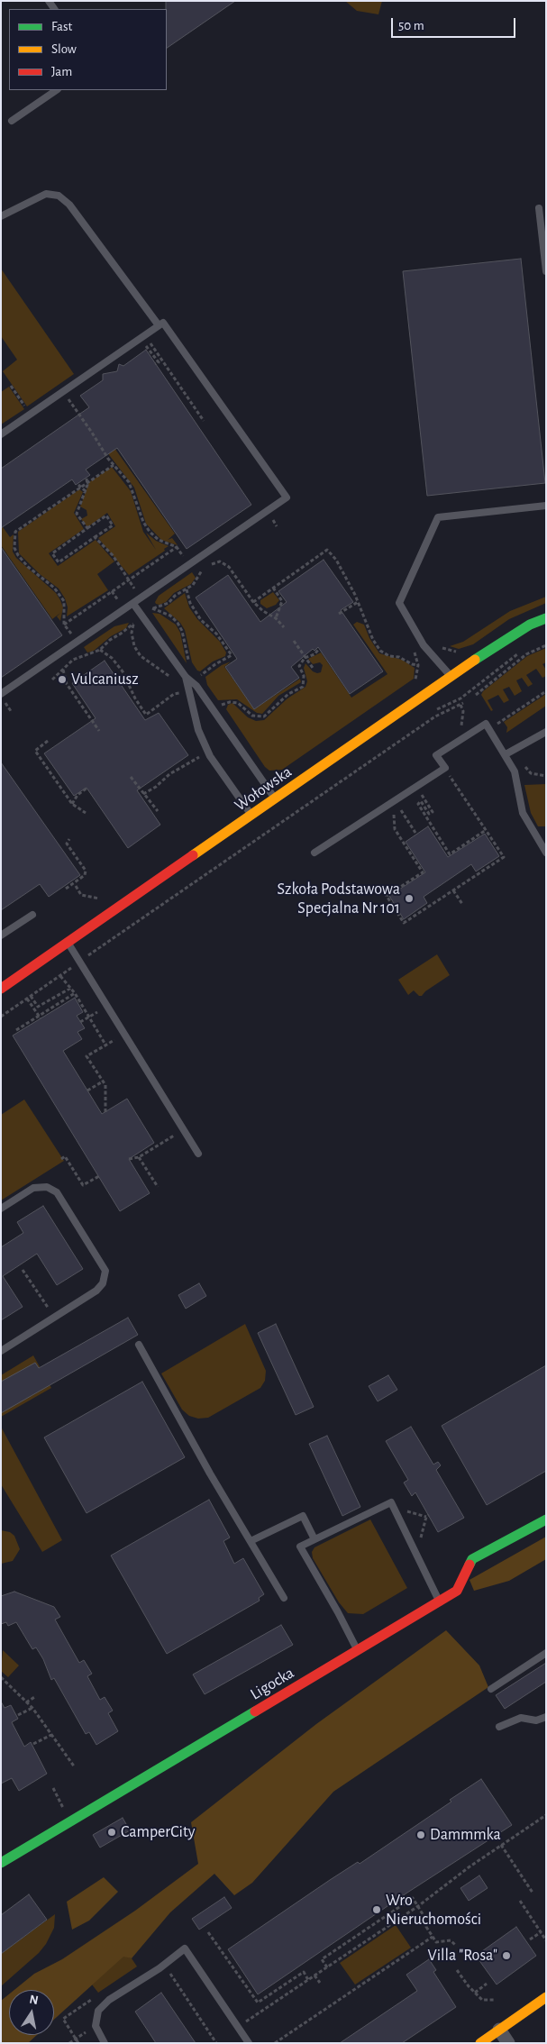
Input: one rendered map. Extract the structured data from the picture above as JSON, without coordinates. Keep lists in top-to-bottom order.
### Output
{
  "streets": {
    "street": ["Wołowska", "Ligocka"]
  },
  "places": [
    "Vulcaniusz",
    "Szkoła Podstawowa Specjalna Nr 101",
    "CamperCity",
    "Dammmka",
    "Wro Nieruchomości",
    "Villa \"Rosa\""
  ],
  "legend": ["Fast", "Slow", "Jam"],
  "scale_bar": "50 m",
  "north": "top"
}
